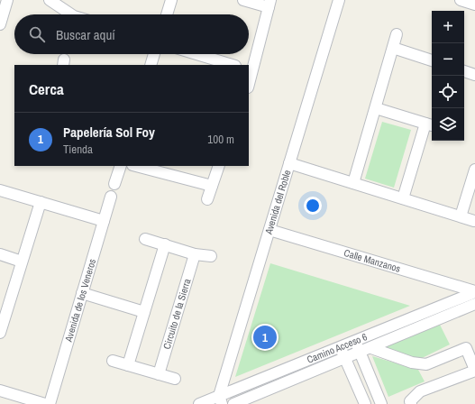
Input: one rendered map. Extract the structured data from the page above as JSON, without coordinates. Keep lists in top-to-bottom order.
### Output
{
  "streets": {
    "street": [
      "Avenida del Roble",
      "Calle Manzanos",
      "Avenida de los Veneros",
      "Circuito de la Sierra",
      "Camino Acceso 6"
    ]
  },
  "crossings": [
    ["Avenida del Roble", "Calle Manzanos"],
    ["Avenida del Roble", "Camino Acceso 6"],
    ["Calle Manzanos", "Camino Acceso 6"]
  ],
  "page": {
    "map_buttons": ["+", "−"],
    "search": "Buscar aquí",
    "heading": "Cerca",
    "list": [
      {
        "mark": "1",
        "name": "Papelería Sol Foy",
        "note": "Tienda",
        "value": "100 m"
      }
    ],
    "pins": "1"
  }
}
